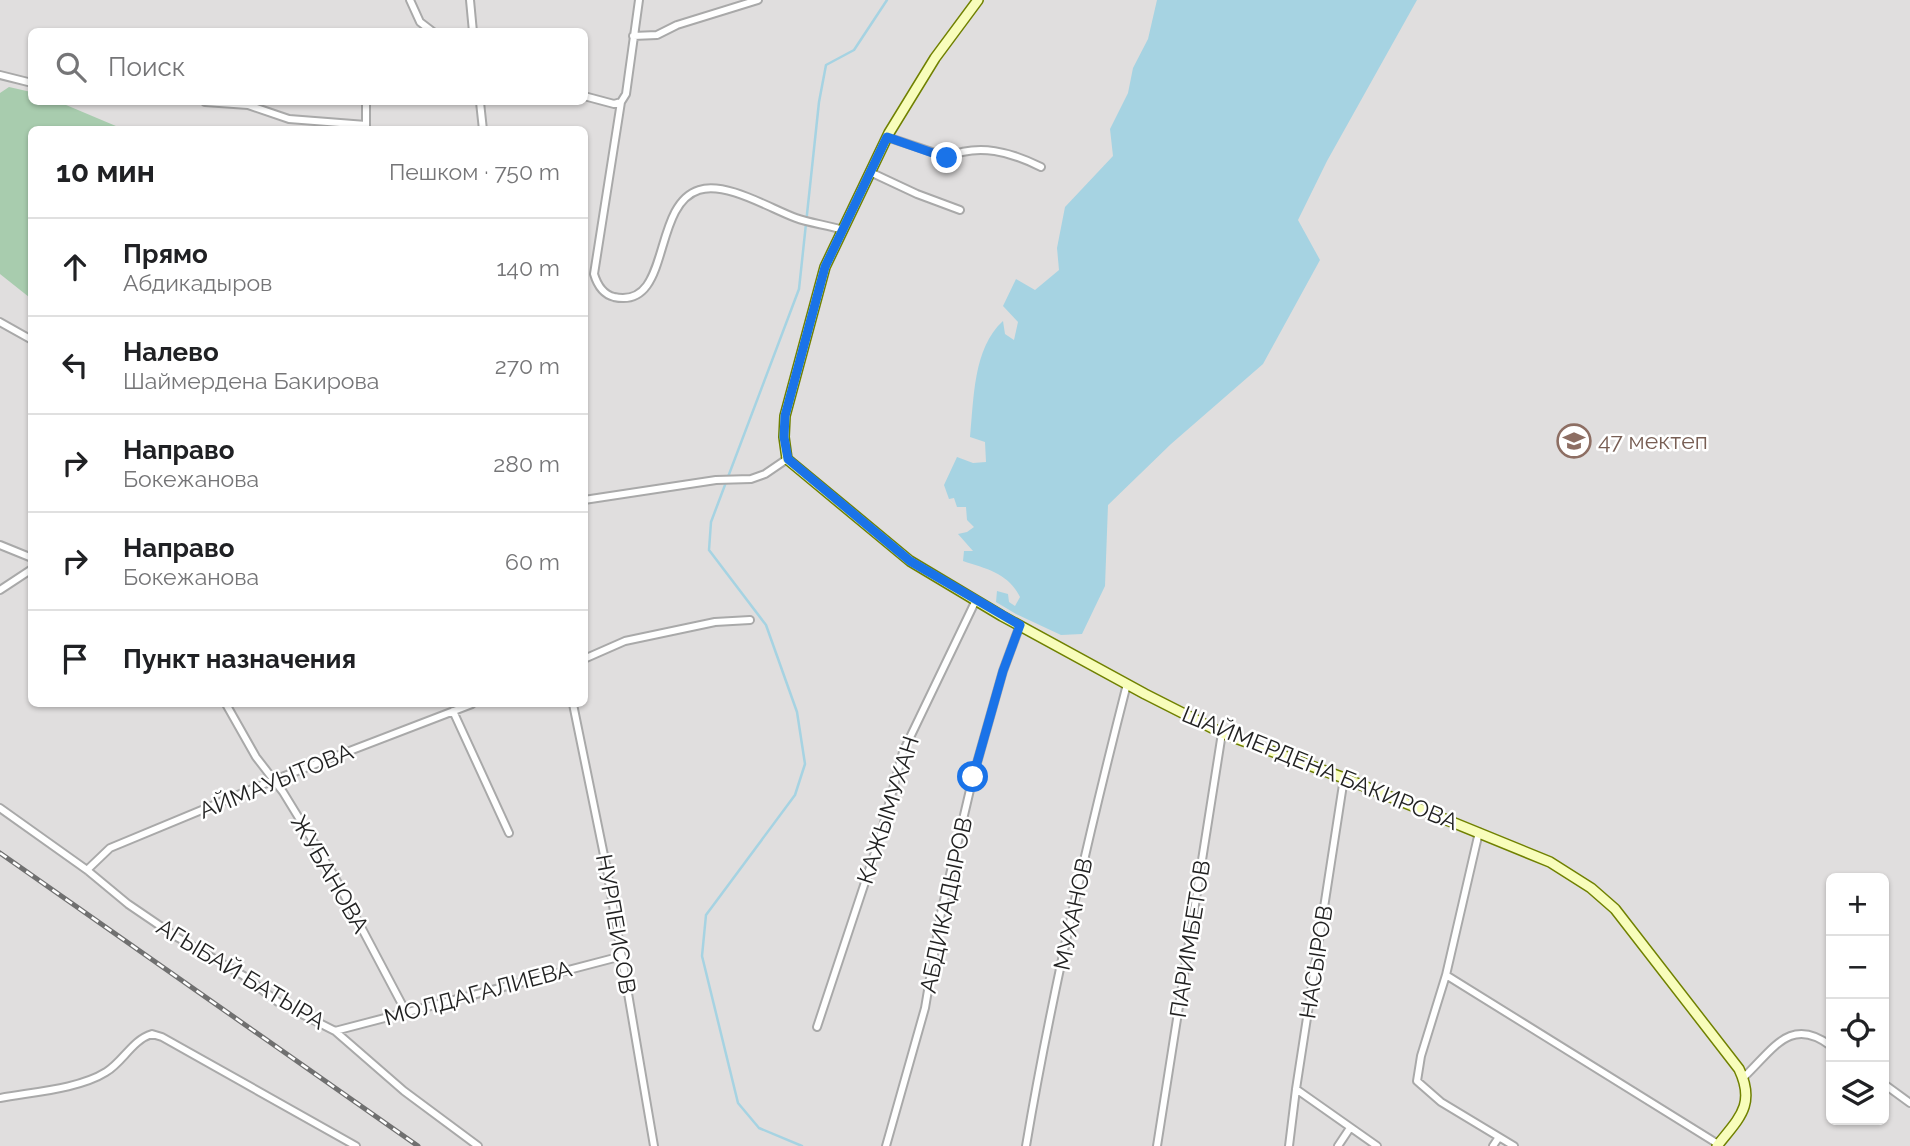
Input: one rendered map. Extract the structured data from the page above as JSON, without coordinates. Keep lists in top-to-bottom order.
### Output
{
  "streets": {
    "street": [
      "ШАЙМЕРДЕНА БАКИРОВА",
      "АЙМАУЫТОВА",
      "КАЖЫМУХАН",
      "ЖУБАНОВА",
      "АБДИКАДЫРОВ",
      "МУХАНОВ",
      "НУРПЕИСОВ",
      "ПАРИМБЕТОВ",
      "НАСЫРОВ",
      "АГЫБАЙ БАТЫРА",
      "МОЛДАГАЛИЕВА"
    ]
  },
  "crossings": [
    ["ШАЙМЕРДЕНА БАКИРОВА", "КАЖЫМУХАН"],
    ["ШАЙМЕРДЕНА БАКИРОВА", "АБДИКАДЫРОВ"],
    ["ШАЙМЕРДЕНА БАКИРОВА", "МУХАНОВ"],
    ["ШАЙМЕРДЕНА БАКИРОВА", "ПАРИМБЕТОВ"],
    ["ШАЙМЕРДЕНА БАКИРОВА", "НАСЫРОВ"],
    ["АЙМАУЫТОВА", "ЖУБАНОВА"],
    ["АЙМАУЫТОВА", "АГЫБАЙ БАТЫРА"],
    ["ЖУБАНОВА", "МОЛДАГАЛИЕВА"],
    ["НУРПЕИСОВ", "МОЛДАГАЛИЕВА"],
    ["АГЫБАЙ БАТЫРА", "МОЛДАГАЛИЕВА"]
  ],
  "places": {
    "school or university": ["47 мектеп"]
  },
  "page": {
    "search": "Поиск",
    "heading": ["10 мин", "Пешком · 750 m"],
    "list": [
      ["Прямо", "Абдикадыров", "140 m"],
      ["Налево", "Шаймердена Бакирова", "270 m"],
      ["Направо", "Бокежанова", "280 m"],
      ["Направо", "Бокежанова", "60 m"],
      "Пункт назначения"
    ],
    "map_buttons": ["+", "−"]
  }
}
